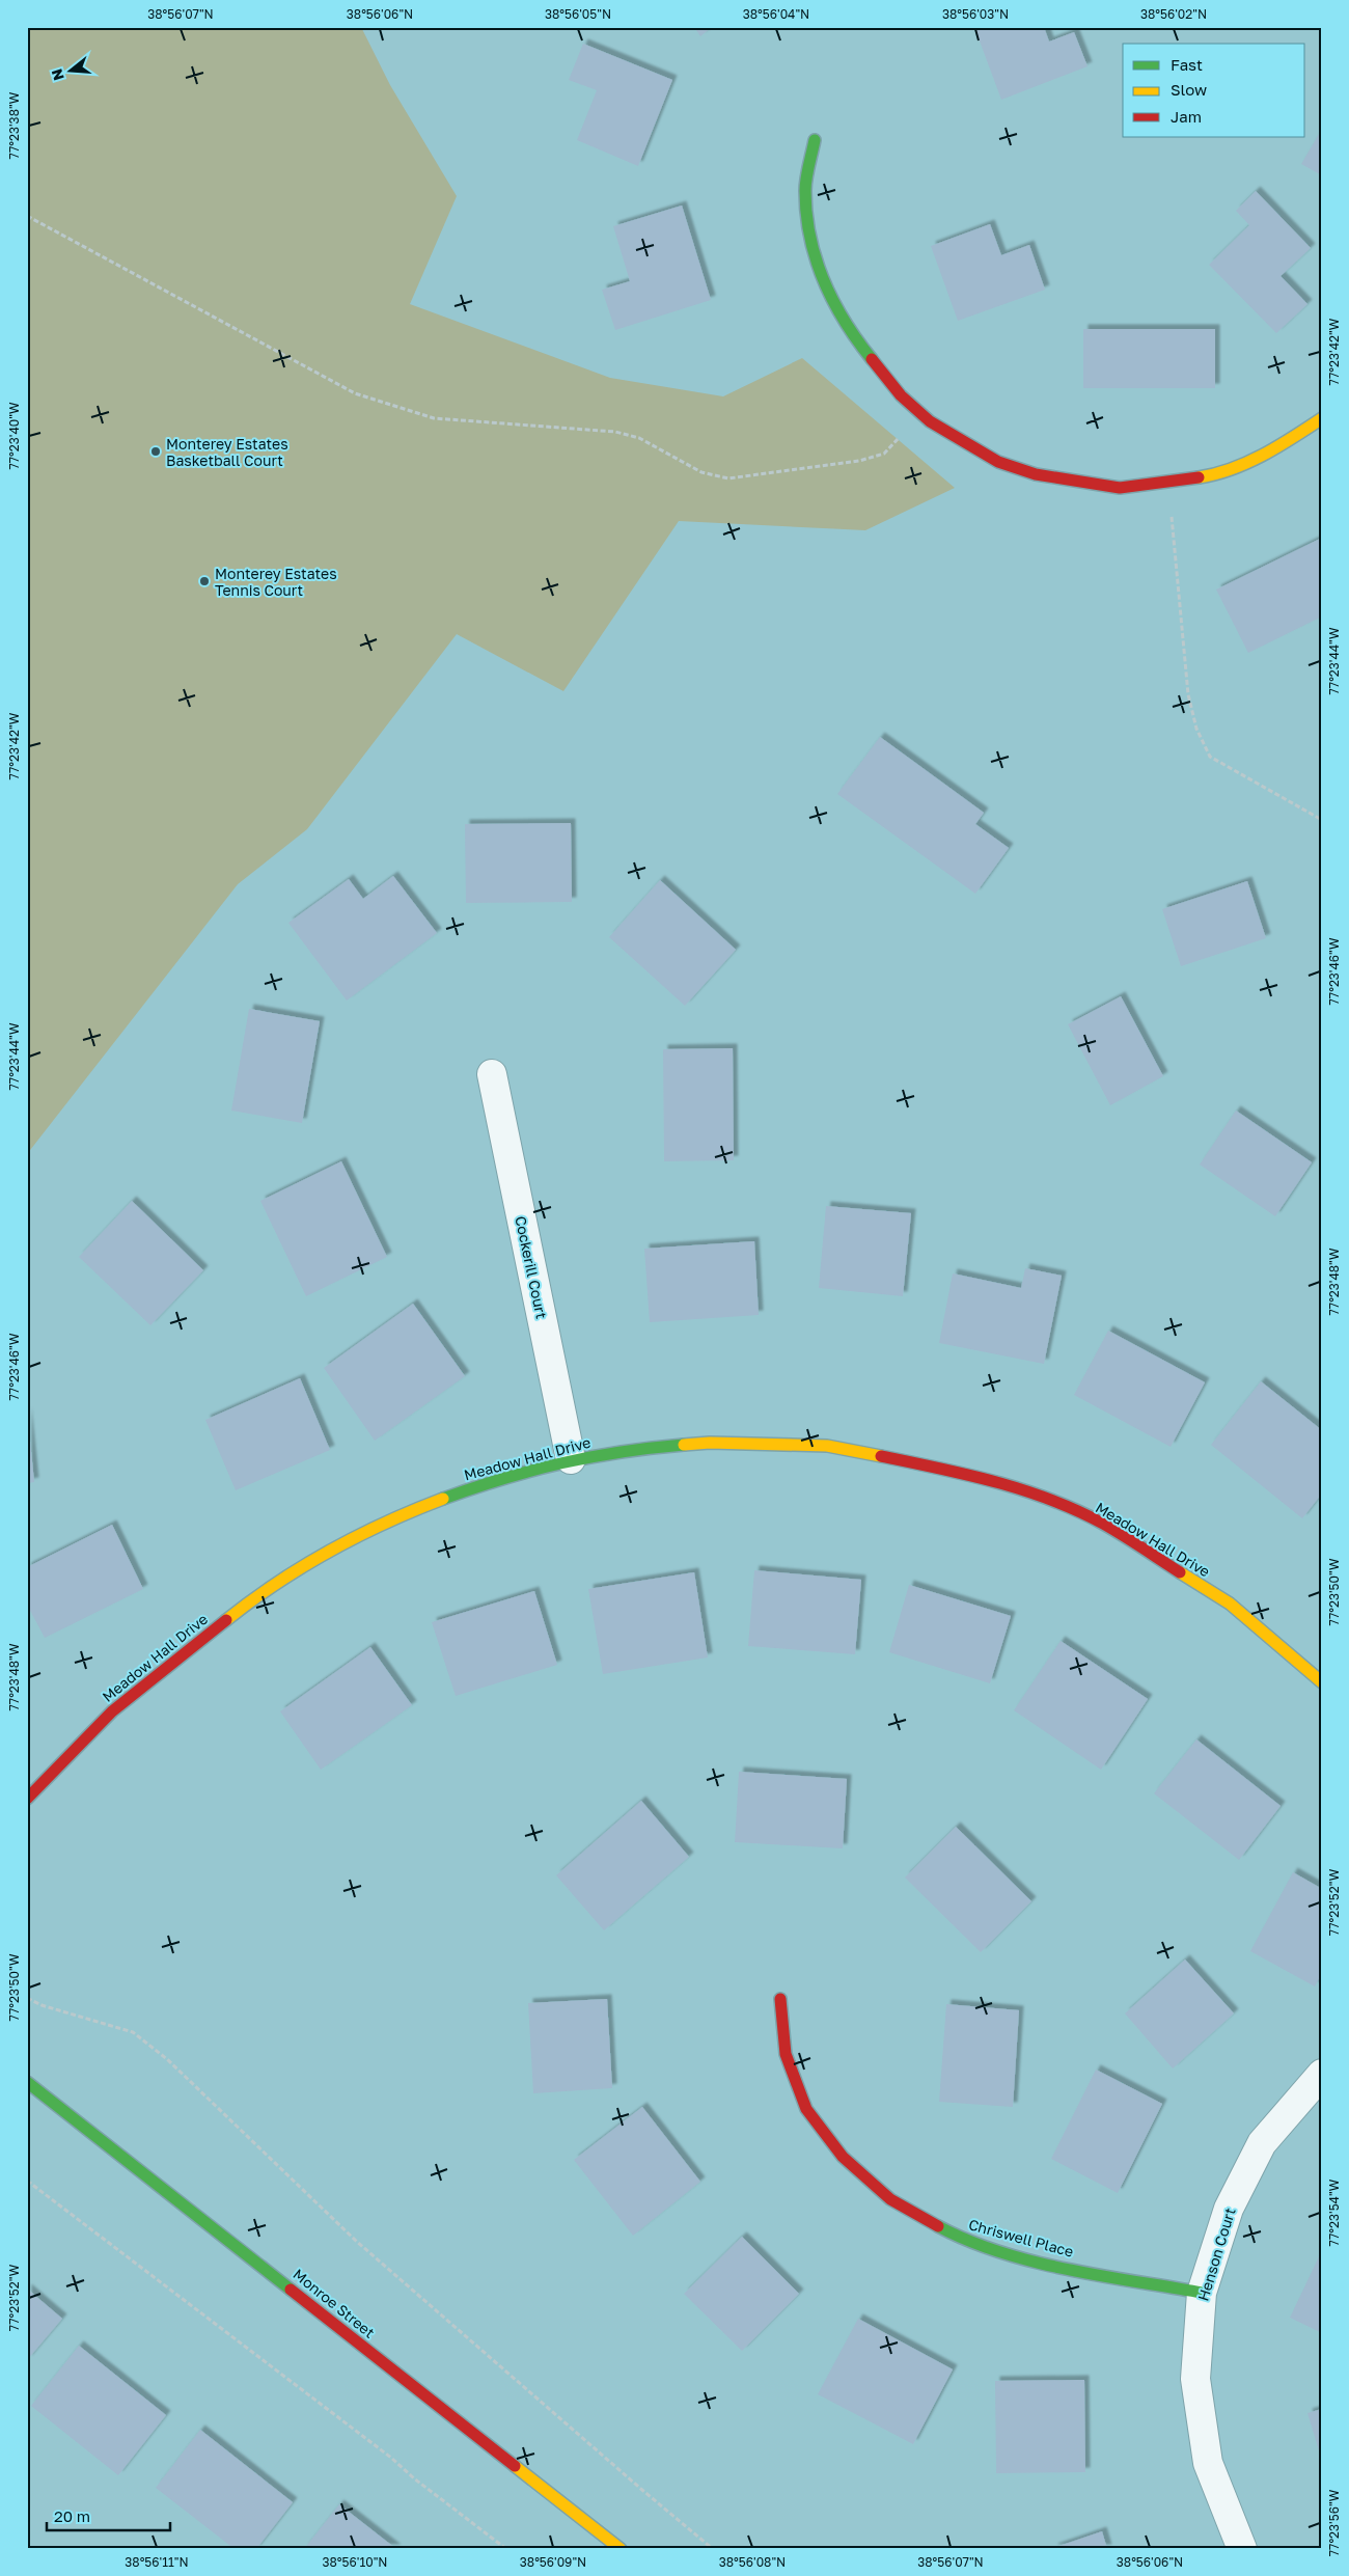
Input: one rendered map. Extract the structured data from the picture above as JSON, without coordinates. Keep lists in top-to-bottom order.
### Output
{
  "streets": {
    "street": [
      "Cockerill Court",
      "Meadow Hall Drive",
      "Chriswell Place",
      "Henson Court",
      "Monroe Street"
    ]
  },
  "crossings": [
    ["Cockerill Court", "Meadow Hall Drive"],
    ["Chriswell Place", "Henson Court"]
  ],
  "places": ["Monterey Estates Basketball Court", "Monterey Estates Tennis Court"],
  "legend": ["Fast", "Slow", "Jam"],
  "scale_bar": "20 m",
  "north": "left",
  "coordinates": [
    "38°56'07\"N",
    "38°56'06\"N",
    "38°56'05\"N",
    "38°56'04\"N",
    "38°56'03\"N",
    "38°56'02\"N",
    "77°23'38\"W",
    "77°23'42\"W",
    "77°23'40\"W",
    "77°23'44\"W",
    "77°23'46\"W",
    "77°23'48\"W",
    "77°23'50\"W",
    "77°23'52\"W",
    "77°23'54\"W",
    "77°23'56\"W",
    "38°56'11\"N",
    "38°56'10\"N",
    "38°56'09\"N",
    "38°56'08\"N"
  ]
}
